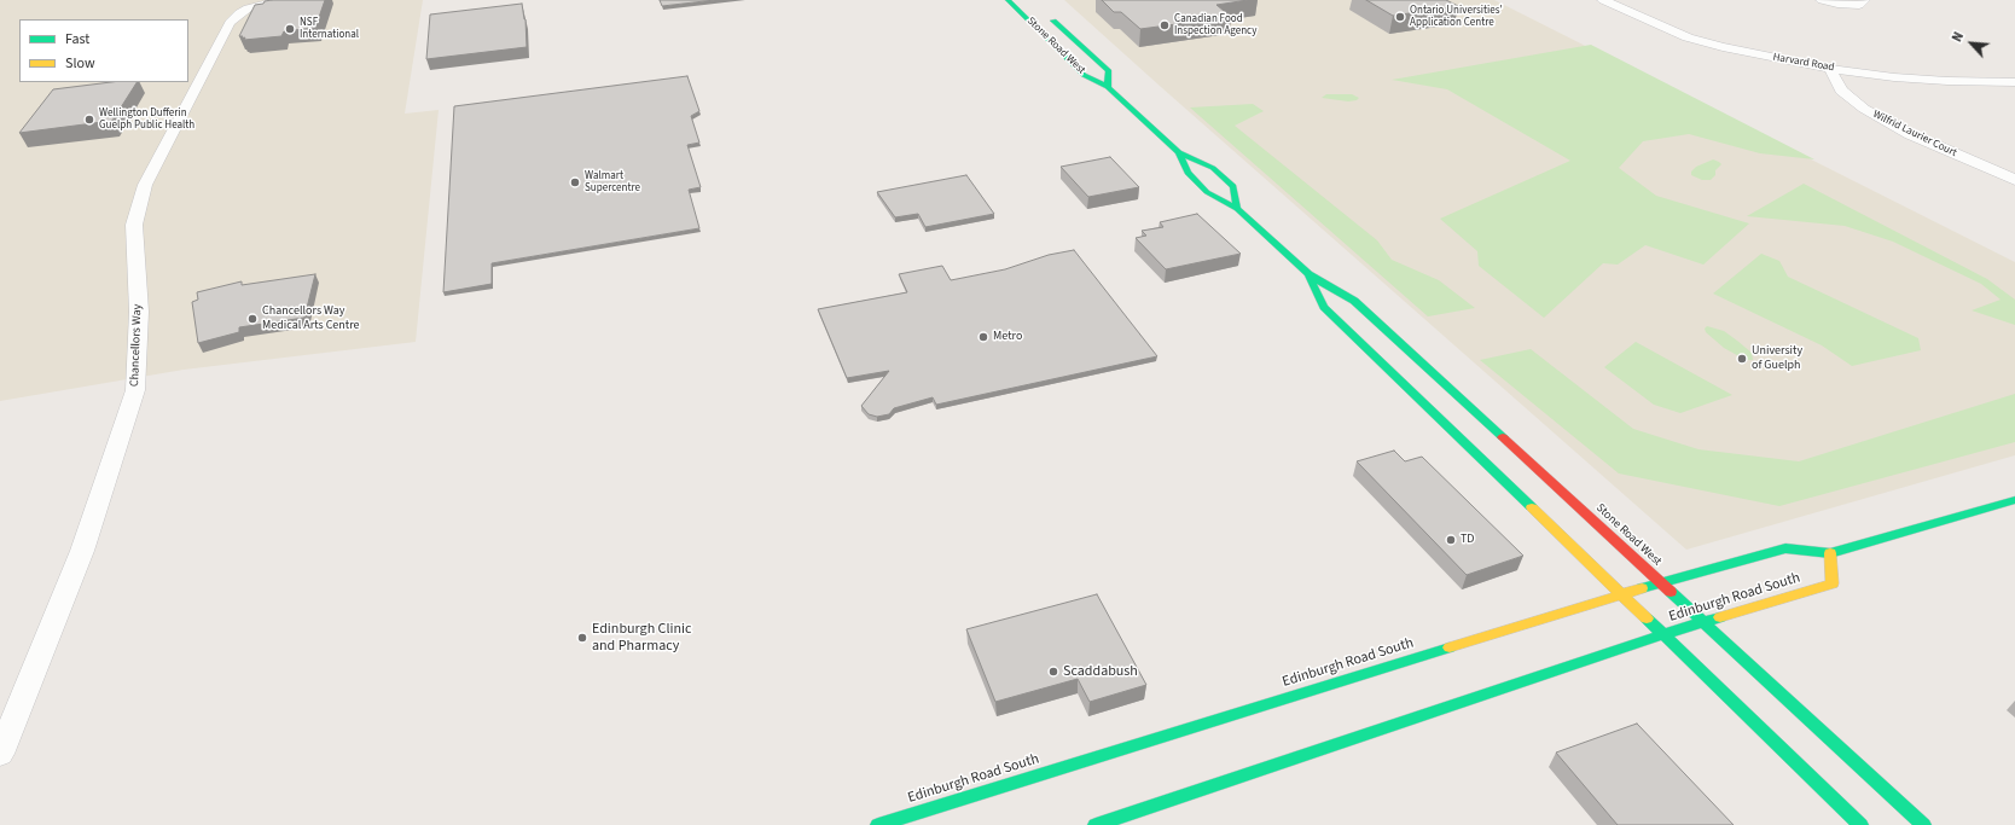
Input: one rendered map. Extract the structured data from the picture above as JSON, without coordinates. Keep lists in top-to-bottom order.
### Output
{
  "streets": {
    "main road": ["Stone Road West", "Edinburgh Road South"],
    "street": ["Harvard Road", "Wilfrid Laurier Court", "Chancellors Way"]
  },
  "crossings": [
    ["Stone Road West", "Edinburgh Road South"],
    ["Harvard Road", "Wilfrid Laurier Court"]
  ],
  "places": [
    "Ontario Universities' Application Centre",
    "Canadian Food Inspection Agency",
    "NSF International",
    "Wellington Dufferin Guelph Public Health",
    "Walmart Supercentre",
    "Chancellors Way Medical Arts Centre",
    "Metro",
    "University of Guelph",
    "TD",
    "Edinburgh Clinic and Pharmacy",
    "Scaddabush"
  ],
  "legend": ["Fast", "Slow"],
  "north": "top left"
}
